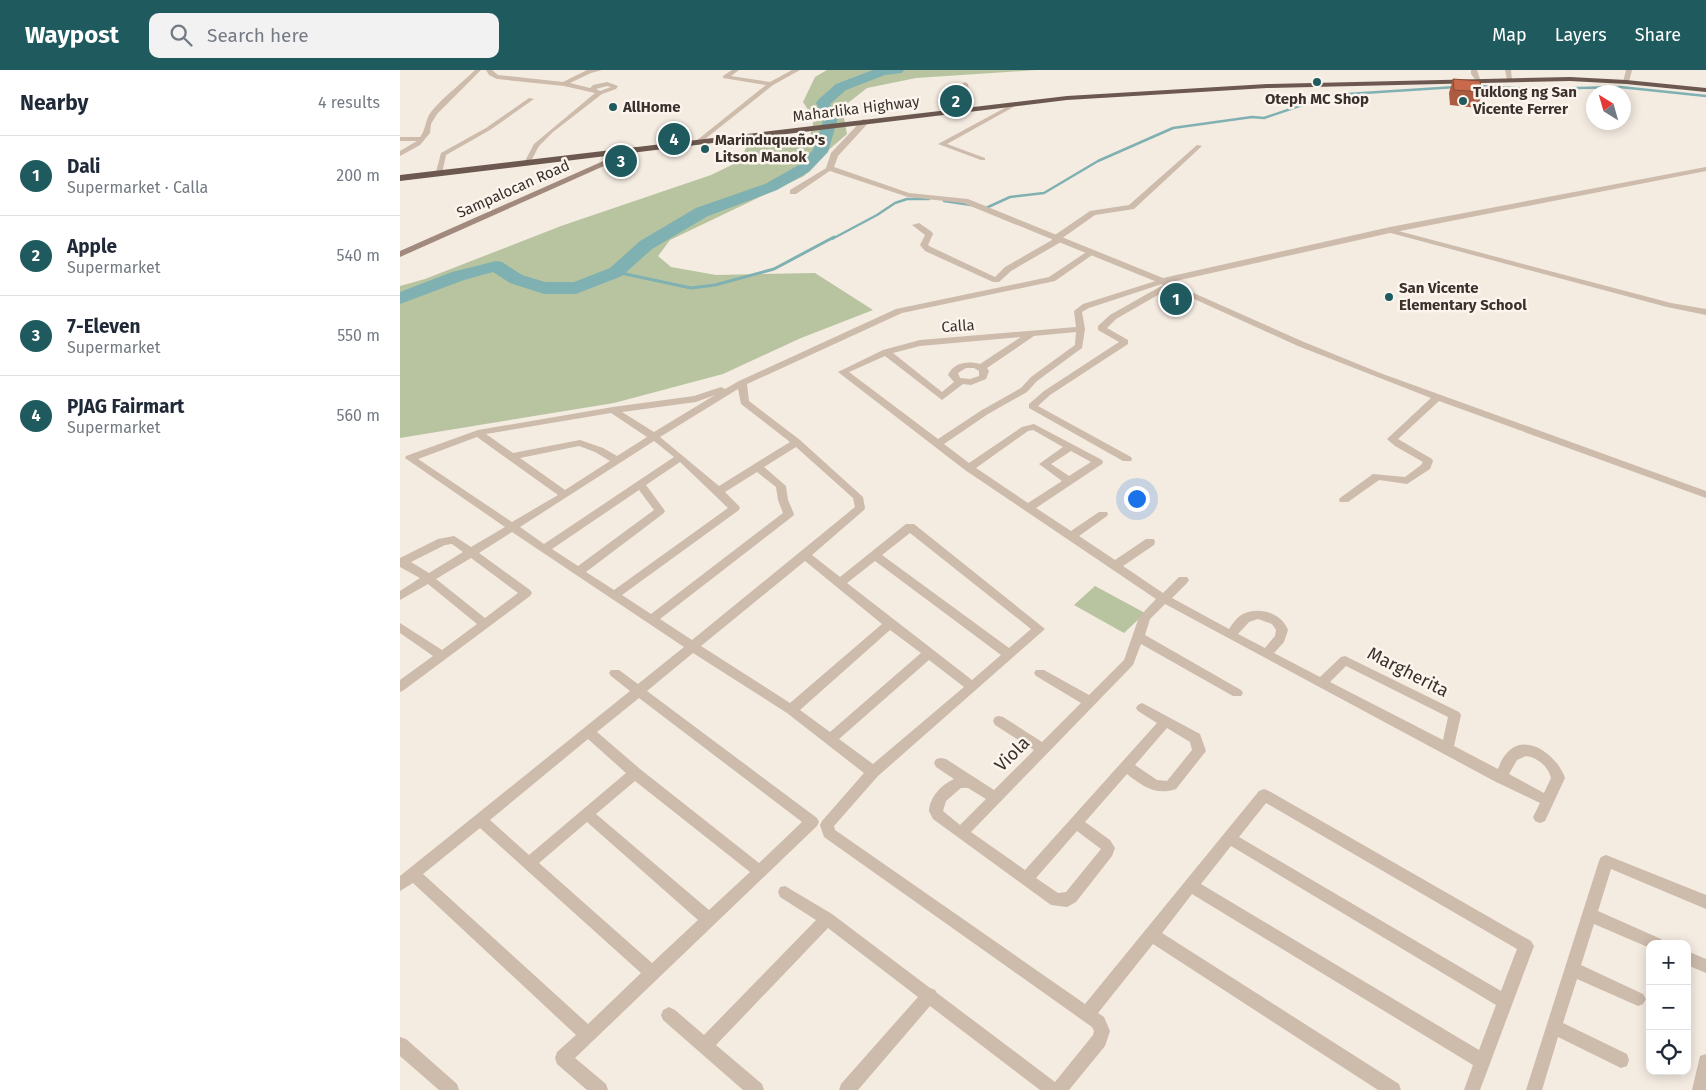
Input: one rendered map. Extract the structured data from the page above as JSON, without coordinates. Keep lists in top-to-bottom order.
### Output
{
  "streets": {
    "highway": ["Maharlika Highway"],
    "main road": ["Sampalocan Road"],
    "street": ["Calla", "Margherita", "Viola"]
  },
  "crossings": [
    ["Maharlika Highway", "Sampalocan Road"]
  ],
  "places": [
    "Oteph MC Shop",
    "Tuklong ng San Vicente Ferrer",
    "AllHome",
    "Marinduqueño's Litson Manok",
    "San Vicente Elementary School"
  ],
  "north": "top left",
  "page": {
    "header": "Waypost",
    "search": "Search here",
    "nav": ["Map", "Layers", "Share"],
    "heading": ["Nearby", "4 results"],
    "pins": [
      "2",
      "4",
      "3",
      "1"
    ],
    "list": [
      {
        "mark": "1",
        "name": "Dali",
        "note": "Supermarket · Calla",
        "value": "200 m"
      },
      {
        "mark": "2",
        "name": "Apple",
        "note": "Supermarket",
        "value": "540 m"
      },
      {
        "mark": "3",
        "name": "7-Eleven",
        "note": "Supermarket",
        "value": "550 m"
      },
      {
        "mark": "4",
        "name": "PJAG Fairmart",
        "note": "Supermarket",
        "value": "560 m"
      }
    ],
    "map_buttons": ["+", "−"]
  }
}
